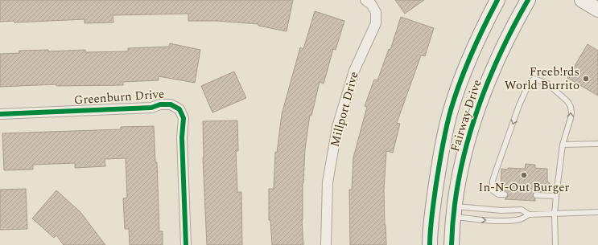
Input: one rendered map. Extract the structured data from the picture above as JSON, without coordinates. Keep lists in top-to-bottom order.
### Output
{
  "streets": {
    "main road": ["Fairway Drive"],
    "street": ["Greenburn Drive", "Millport Drive"]
  },
  "places": ["Freeb!rds World Burrito", "In-N-Out Burger"]
}
